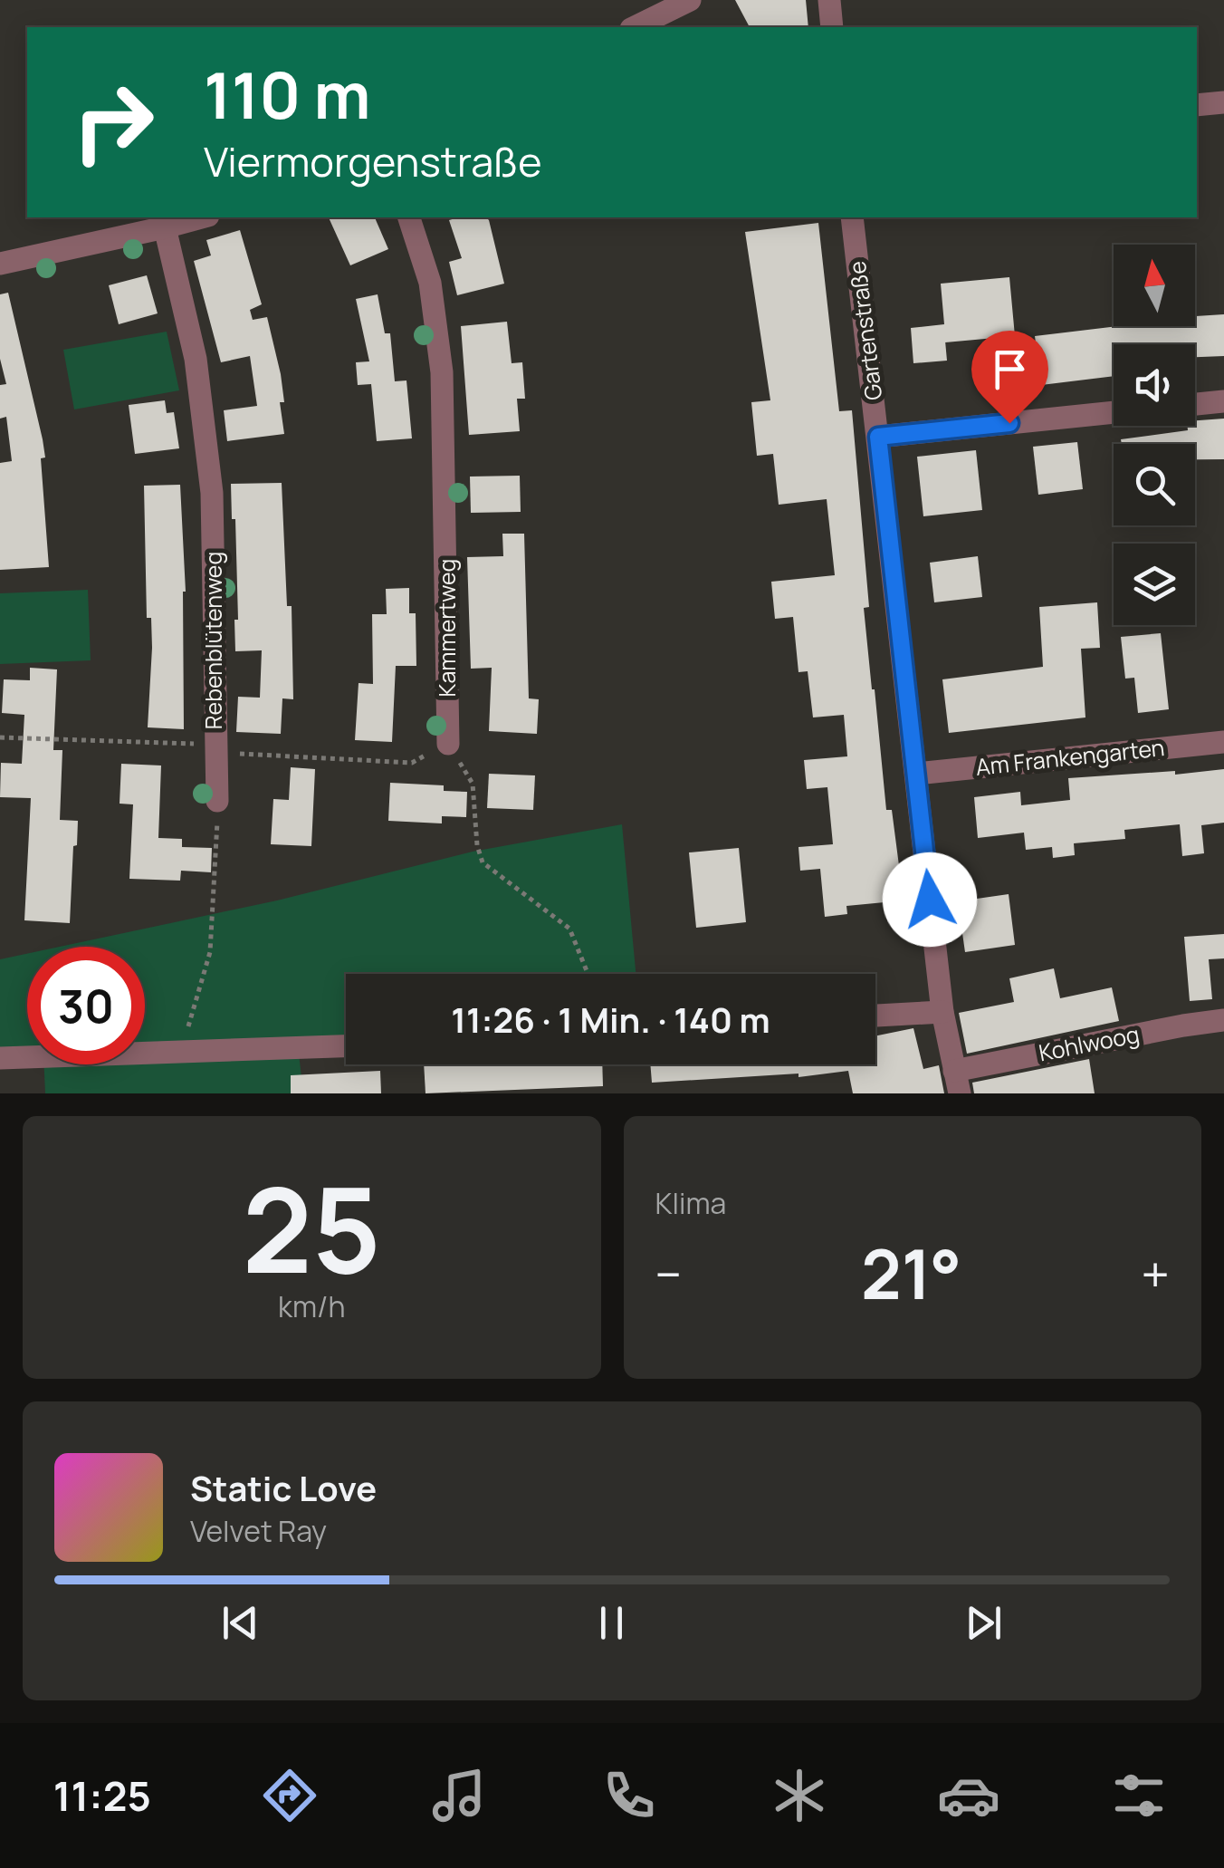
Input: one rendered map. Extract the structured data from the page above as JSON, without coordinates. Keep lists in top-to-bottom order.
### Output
{
  "streets": {
    "street": [
      "Gartenstraße",
      "Kammertweg",
      "Rebenblütenweg",
      "Am Frankengarten",
      "Kohlwoog"
    ]
  },
  "crossings": [
    ["Gartenstraße", "Am Frankengarten"],
    ["Gartenstraße", "Kohlwoog"]
  ],
  "north": "top",
  "page": {
    "turn": ["110 m", "Viermorgenstraße"],
    "limit": "30",
    "trip": "11:26 · 1 Min. · 140 m",
    "tile": [
      ["25", "km/h"],
      "Klima"
    ],
    "heat": ["−", "21°", "+"],
    "song": ["Static Love", "Velvet Ray"],
    "tabs": "11:25"
  }
}
